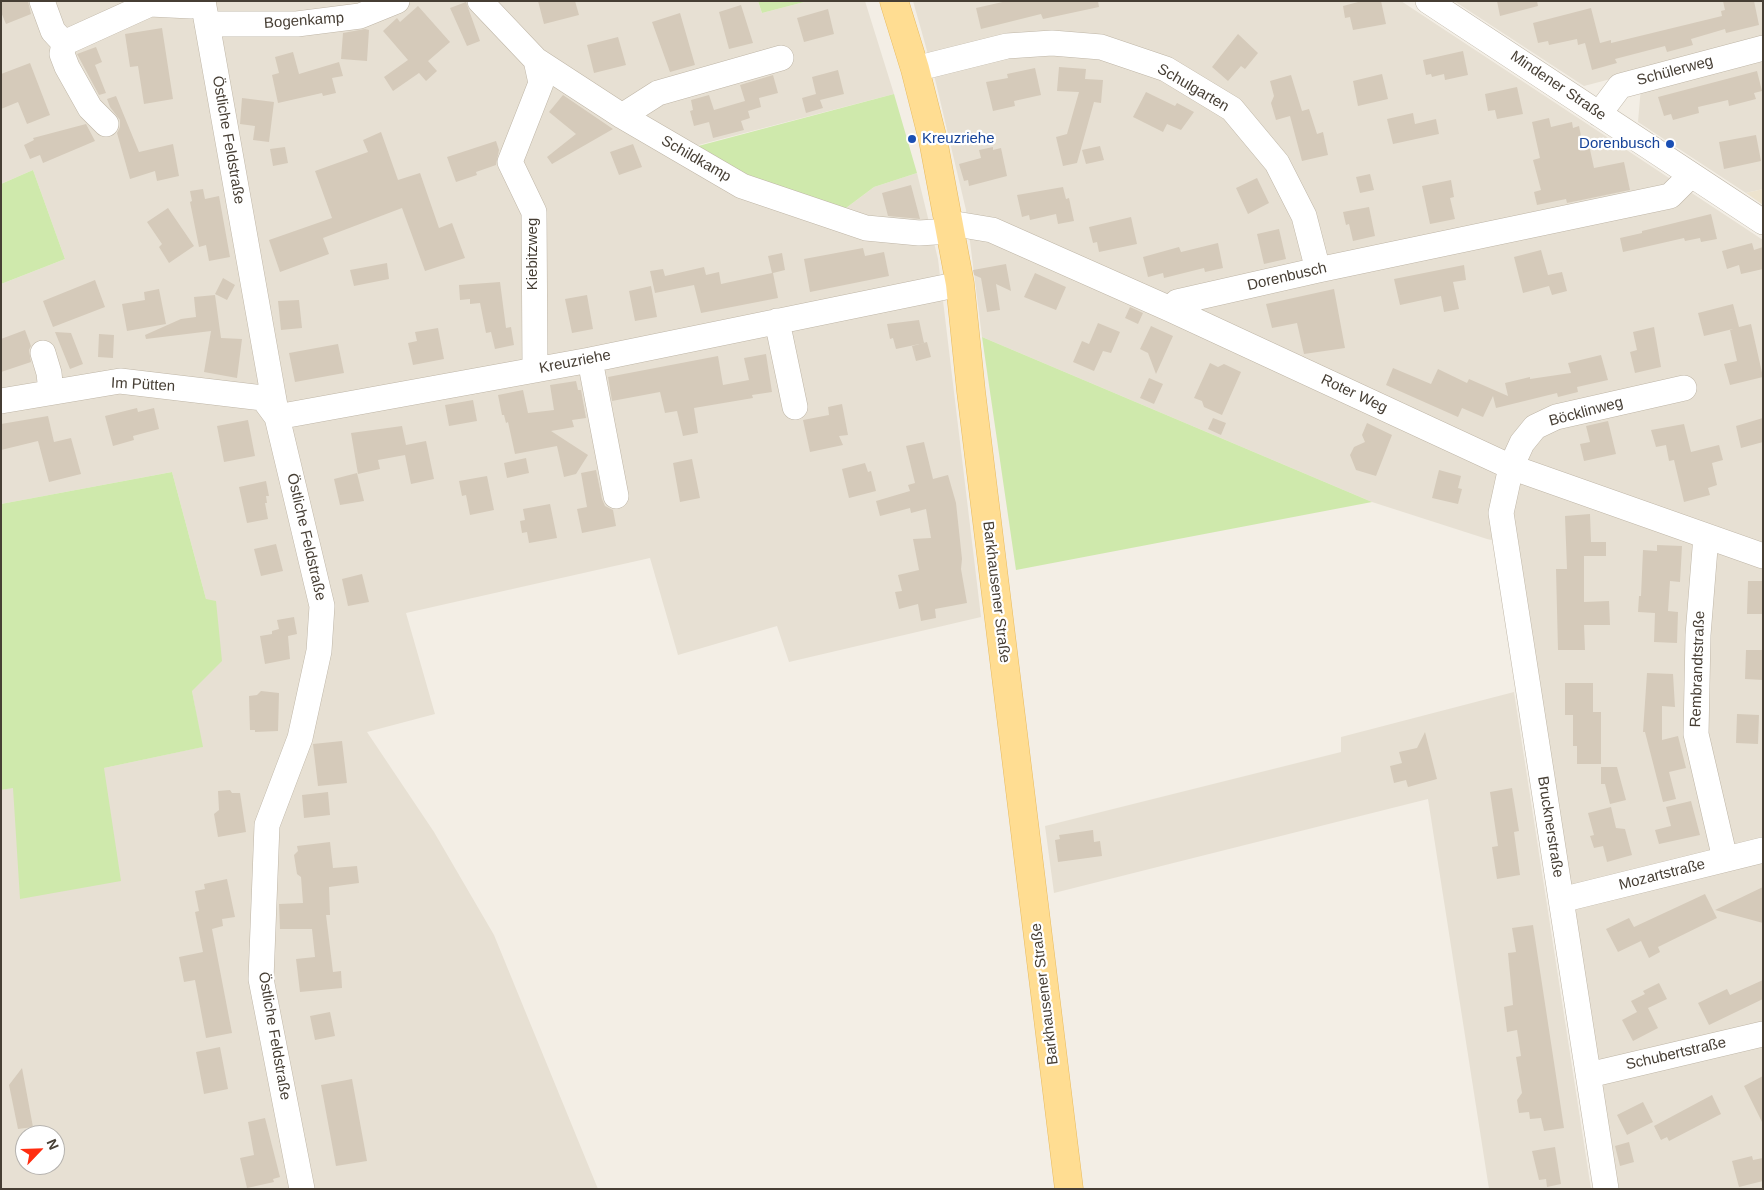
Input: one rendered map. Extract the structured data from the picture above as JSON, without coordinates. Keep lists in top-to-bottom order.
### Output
{
  "streets": {
    "main road": ["Barkhausener Straße"],
    "street": [
      "Bogenkamp",
      "Schülerweg",
      "Mindener Straße",
      "Schulgarten",
      "Östliche Feldstraße",
      "Schildkamp",
      "Kiebitzweg",
      "Dorenbusch",
      "Kreuzriehe",
      "Im Pütten",
      "Roter Weg",
      "Böcklinweg",
      "Rembrandtstraße",
      "Brucknerstraße",
      "Mozartstraße",
      "Schubertstraße"
    ]
  },
  "crossings": [
    ["Bogenkamp", "Östliche Feldstraße"],
    ["Schülerweg", "Mindener Straße"],
    ["Mindener Straße", "Dorenbusch"],
    ["Schulgarten", "Dorenbusch"],
    ["Schulgarten", "Barkhausener Straße"],
    ["Östliche Feldstraße", "Kreuzriehe"],
    ["Östliche Feldstraße", "Im Pütten"],
    ["Schildkamp", "Kiebitzweg"],
    ["Schildkamp", "Roter Weg"],
    ["Schildkamp", "Barkhausener Straße"],
    ["Kiebitzweg", "Kreuzriehe"],
    ["Dorenbusch", "Roter Weg"],
    ["Kreuzriehe", "Im Pütten"],
    ["Kreuzriehe", "Barkhausener Straße"],
    ["Roter Weg", "Böcklinweg"],
    ["Roter Weg", "Barkhausener Straße"],
    ["Roter Weg", "Rembrandtstraße"],
    ["Roter Weg", "Brucknerstraße"],
    ["Böcklinweg", "Brucknerstraße"],
    ["Rembrandtstraße", "Mozartstraße"],
    ["Brucknerstraße", "Mozartstraße"],
    ["Brucknerstraße", "Schubertstraße"]
  ],
  "places": ["Kreuzriehe", "Dorenbusch"],
  "north": "top right"
}
